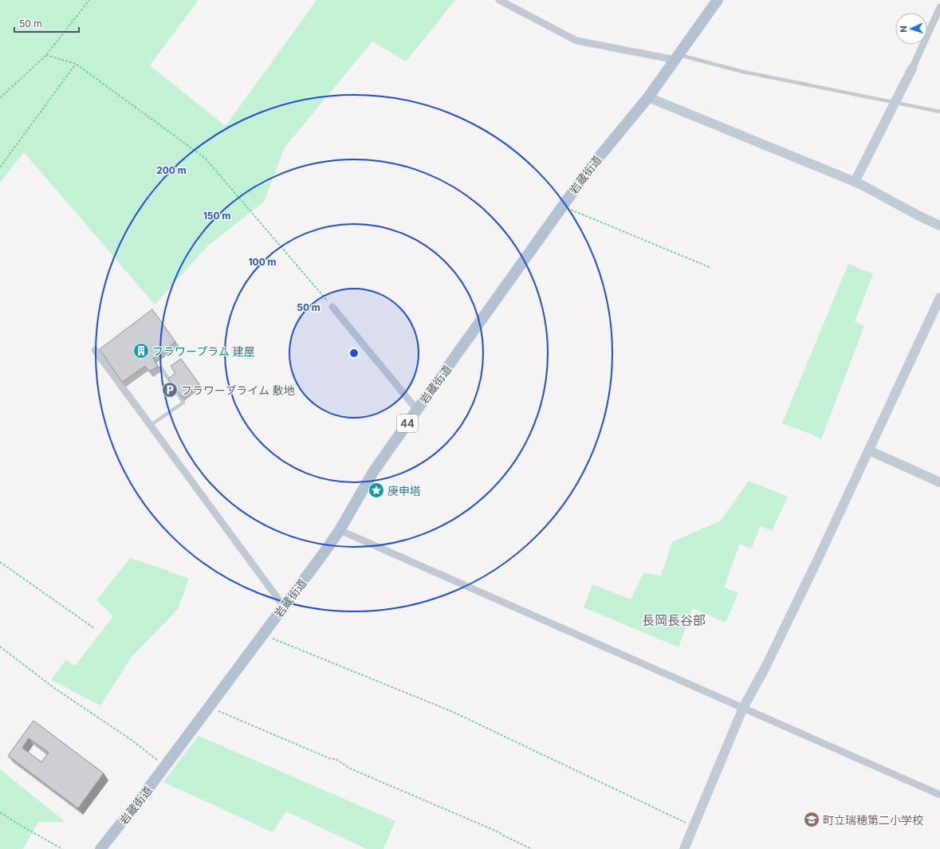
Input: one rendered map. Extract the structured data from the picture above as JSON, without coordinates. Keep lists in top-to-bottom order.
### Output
{
  "streets": {
    "main road": ["岩蔵街道", "44"]
  },
  "districts": ["長岡長谷部"],
  "places": {
    "building": ["フラワープラム 建屋"],
    "parking": ["フラワープライム 敷地"],
    "place": ["庚申塔"],
    "school or university": ["町立瑞穂第二小学校"]
  },
  "scale_bar": "50 m",
  "north": "left",
  "rings": [
    "200 m",
    "150 m",
    "100 m",
    "50 m"
  ]
}
